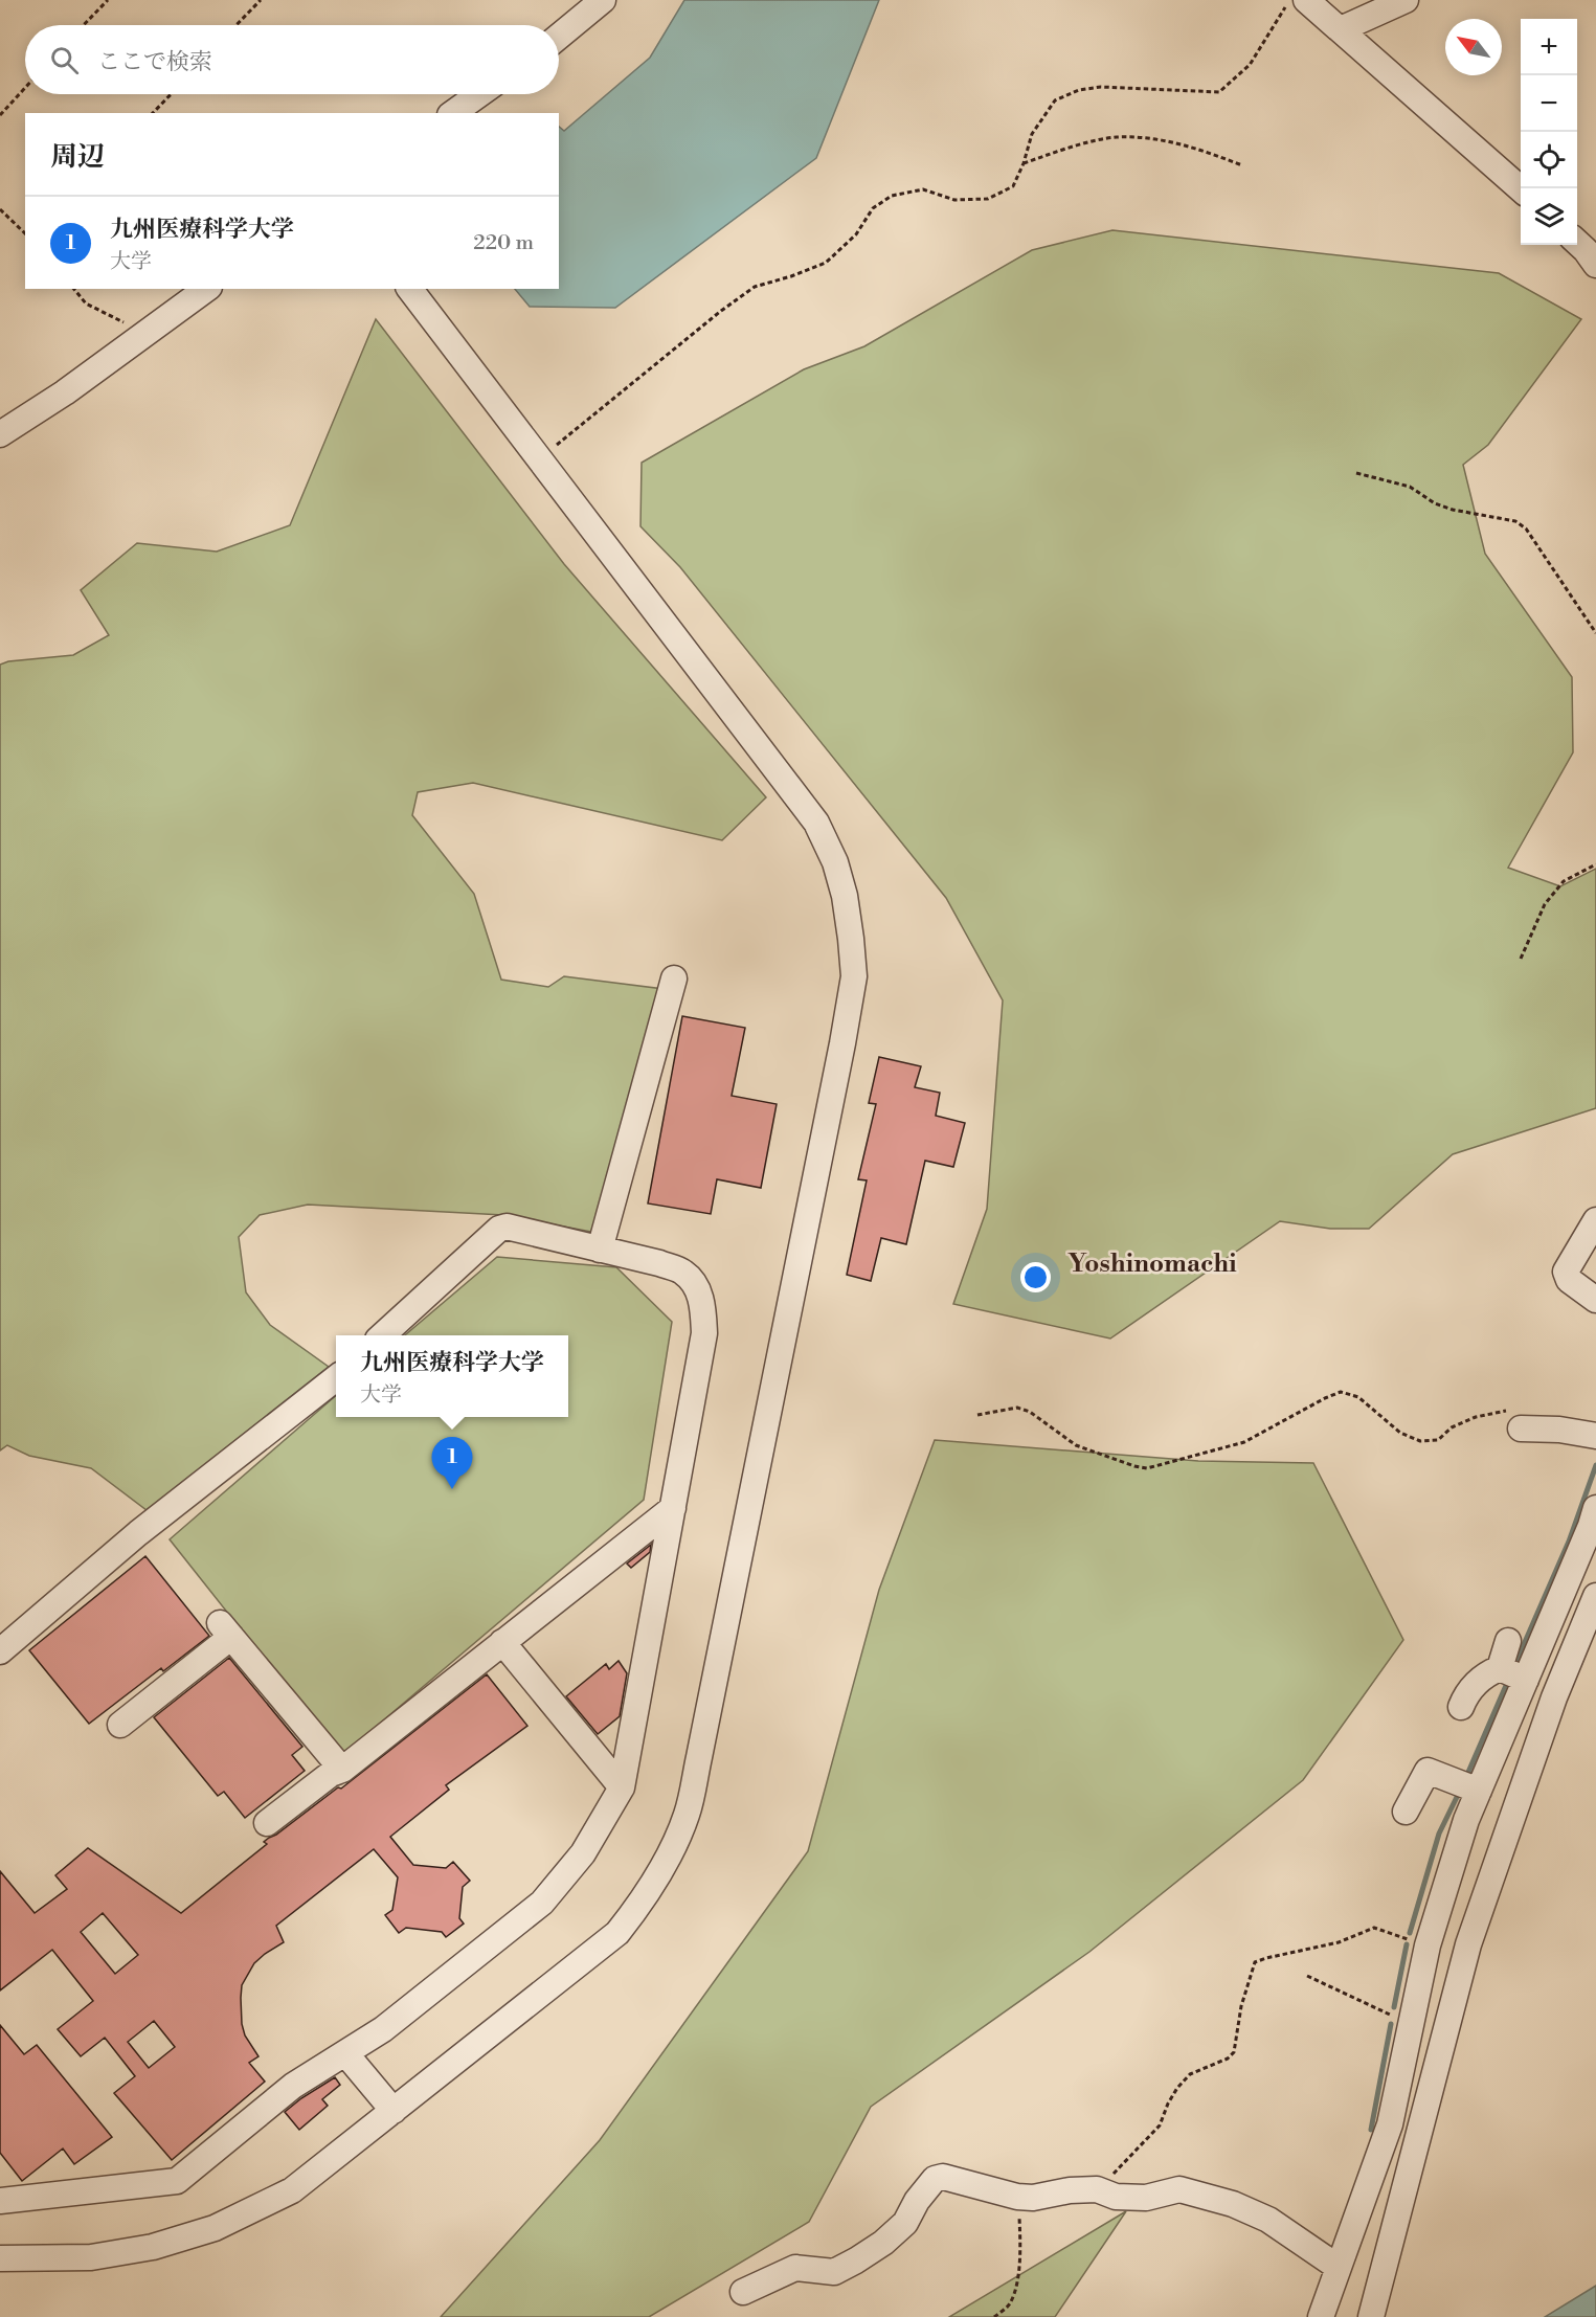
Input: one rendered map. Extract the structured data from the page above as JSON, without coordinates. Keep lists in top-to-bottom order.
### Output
{
  "districts": ["Yoshinomachi"],
  "north": "top left",
  "page": {
    "map_buttons": ["+", "−"],
    "search": "ここで検索",
    "heading": "周辺",
    "list": [
      {
        "mark": "1",
        "name": "九州医療科学大学",
        "note": "大学",
        "value": "220 m"
      }
    ],
    "popup": ["九州医療科学大学", "大学"],
    "pins": "1"
  }
}
